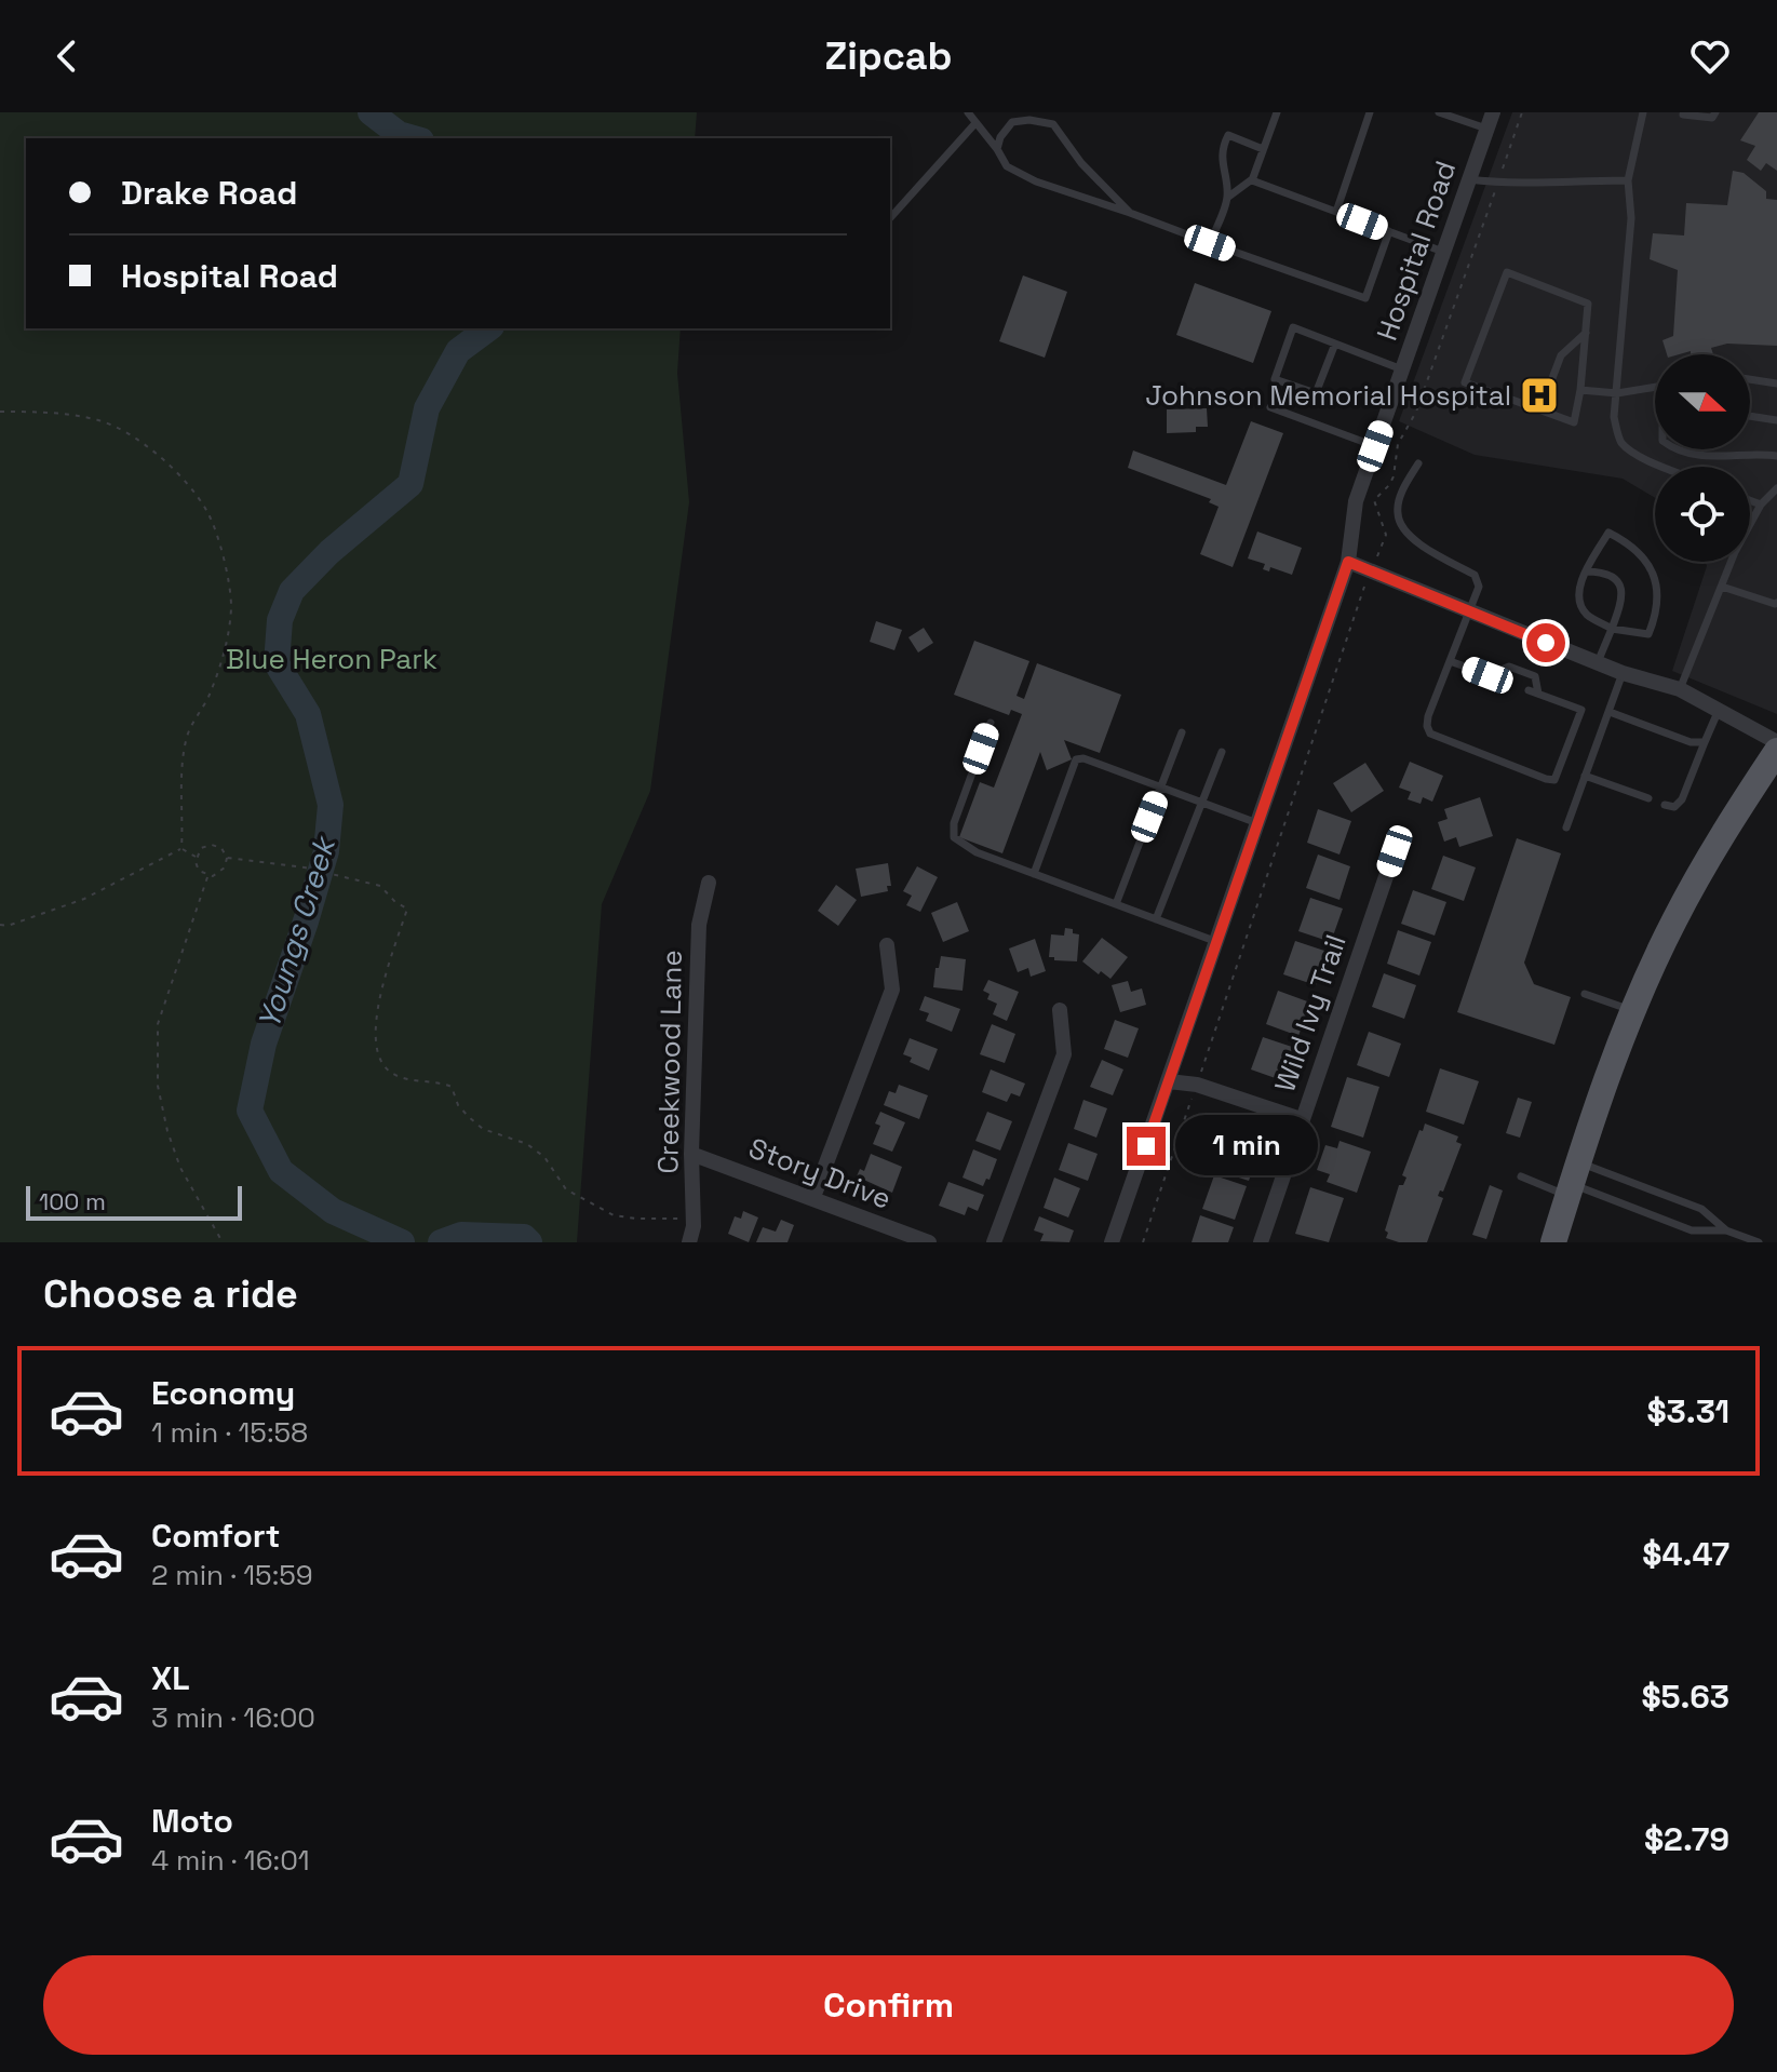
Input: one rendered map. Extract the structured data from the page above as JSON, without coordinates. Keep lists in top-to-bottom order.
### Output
{
  "streets": {
    "street": [
      "Hospital Road",
      "Wild Ivy Trail",
      "Creekwood Lane",
      "Story Drive"
    ]
  },
  "crossings": [
    ["Creekwood Lane", "Story Drive"]
  ],
  "water": ["Youngs Creek"],
  "parks": ["Blue Heron Park"],
  "places": {
    "hospital": ["Johnson Memorial Hospital"]
  },
  "scale_bar": "100 m",
  "north": "right",
  "page": {
    "header": "Zipcab",
    "banner": ["Drake Road", "Hospital Road"],
    "bubble": "1 min",
    "scale": "100 m",
    "heading": "Choose a ride",
    "list": [
      {
        "name": "Economy",
        "note": "1 min · 15:58",
        "value": "$3.31"
      },
      {
        "name": "Comfort",
        "note": "2 min · 15:59",
        "value": "$4.47"
      },
      {
        "name": "XL",
        "note": "3 min · 16:00",
        "value": "$5.63"
      },
      {
        "name": "Moto",
        "note": "4 min · 16:01",
        "value": "$2.79"
      }
    ],
    "buttons": "Confirm"
  }
}
